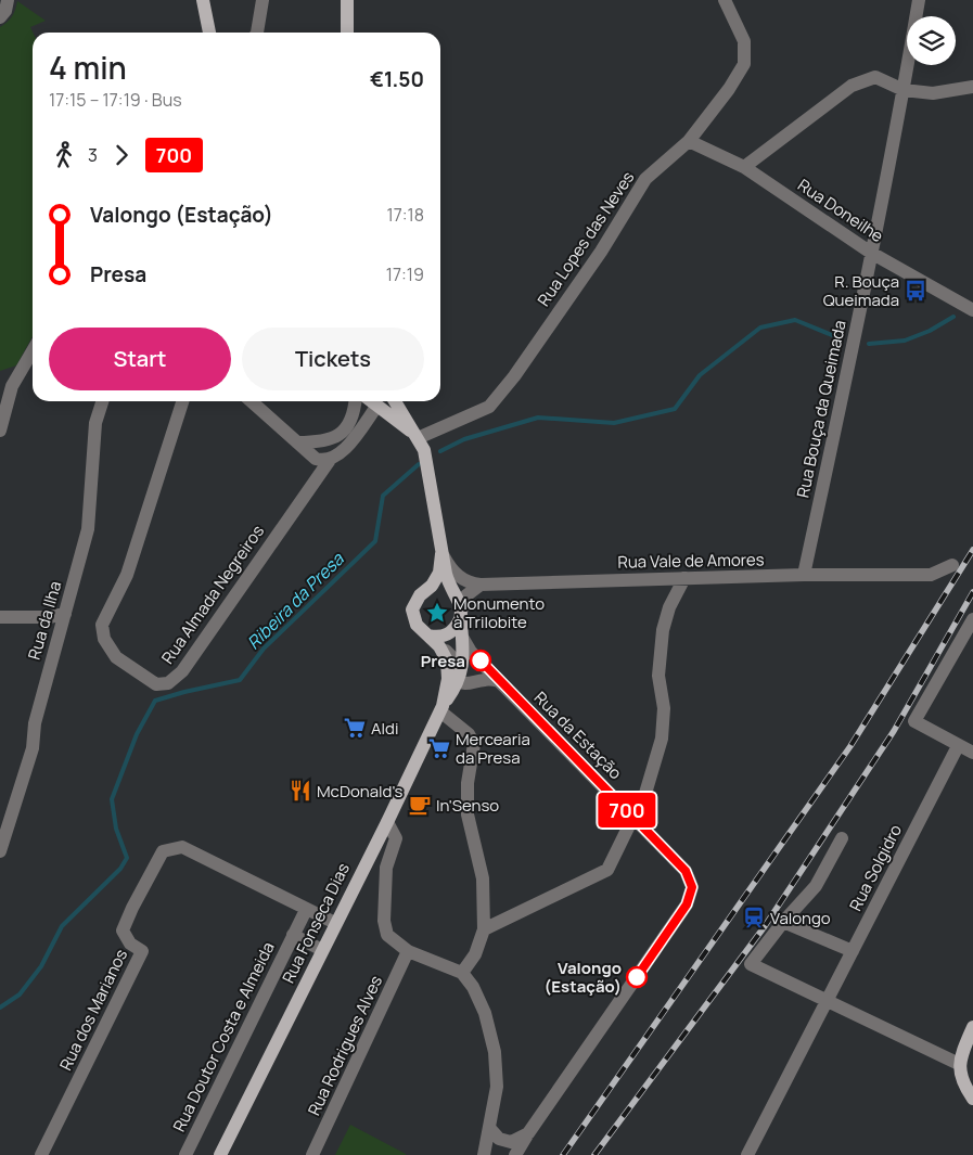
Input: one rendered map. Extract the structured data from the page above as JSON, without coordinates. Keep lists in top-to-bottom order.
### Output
{
  "streets": {
    "main road": ["Rua Fonseca Dias"],
    "street": [
      "Rua Doneilhe",
      "Rua Lopes das Neves",
      "Rua Bouça da Queimada",
      "Rua Vale de Amores",
      "Rua Almada Negreiros",
      "Rua da Ilha",
      "Rua da Estação",
      "Rua Solgidro",
      "Rua dos Marianos",
      "Rua Doutor Costa e Almeida",
      "Rua Rodrigues Alves"
    ]
  },
  "crossings": [
    ["Rua Doneilhe", "Rua Lopes das Neves"],
    ["Rua Doneilhe", "Rua Bouça da Queimada"],
    ["Rua Lopes das Neves", "Rua Fonseca Dias"],
    ["Rua Bouça da Queimada", "Rua Vale de Amores"],
    ["Rua da Estação", "Rua Fonseca Dias"],
    ["Rua Fonseca Dias", "Rua dos Marianos"],
    ["Rua Fonseca Dias", "Rua Doutor Costa e Almeida"],
    ["Rua dos Marianos", "Rua Doutor Costa e Almeida"]
  ],
  "water": ["Ribeira da Presa"],
  "places": {
    "bus stop": ["R. Bouça Queimada"],
    "place": ["Monumento à Trilobite"],
    "other": ["Presa", "Valongo (Estação)"],
    "supermarket": ["Aldi", "Mercearia da Presa"],
    "restaurant": ["McDonald's"],
    "cafe": ["In'Senso"],
    "station": ["Valongo"]
  },
  "lines": ["bus line 700"],
  "page": {
    "on_map": "700",
    "heading": ["4 min", "17:15 – 17:19 · Bus", "€1.50"],
    "legs": ["3", "700"],
    "list": [
      {
        "name": "Valongo (Estação)",
        "value": "17:18"
      },
      {
        "name": "Presa",
        "value": "17:19"
      }
    ],
    "buttons": ["Start", "Tickets"]
  }
}
